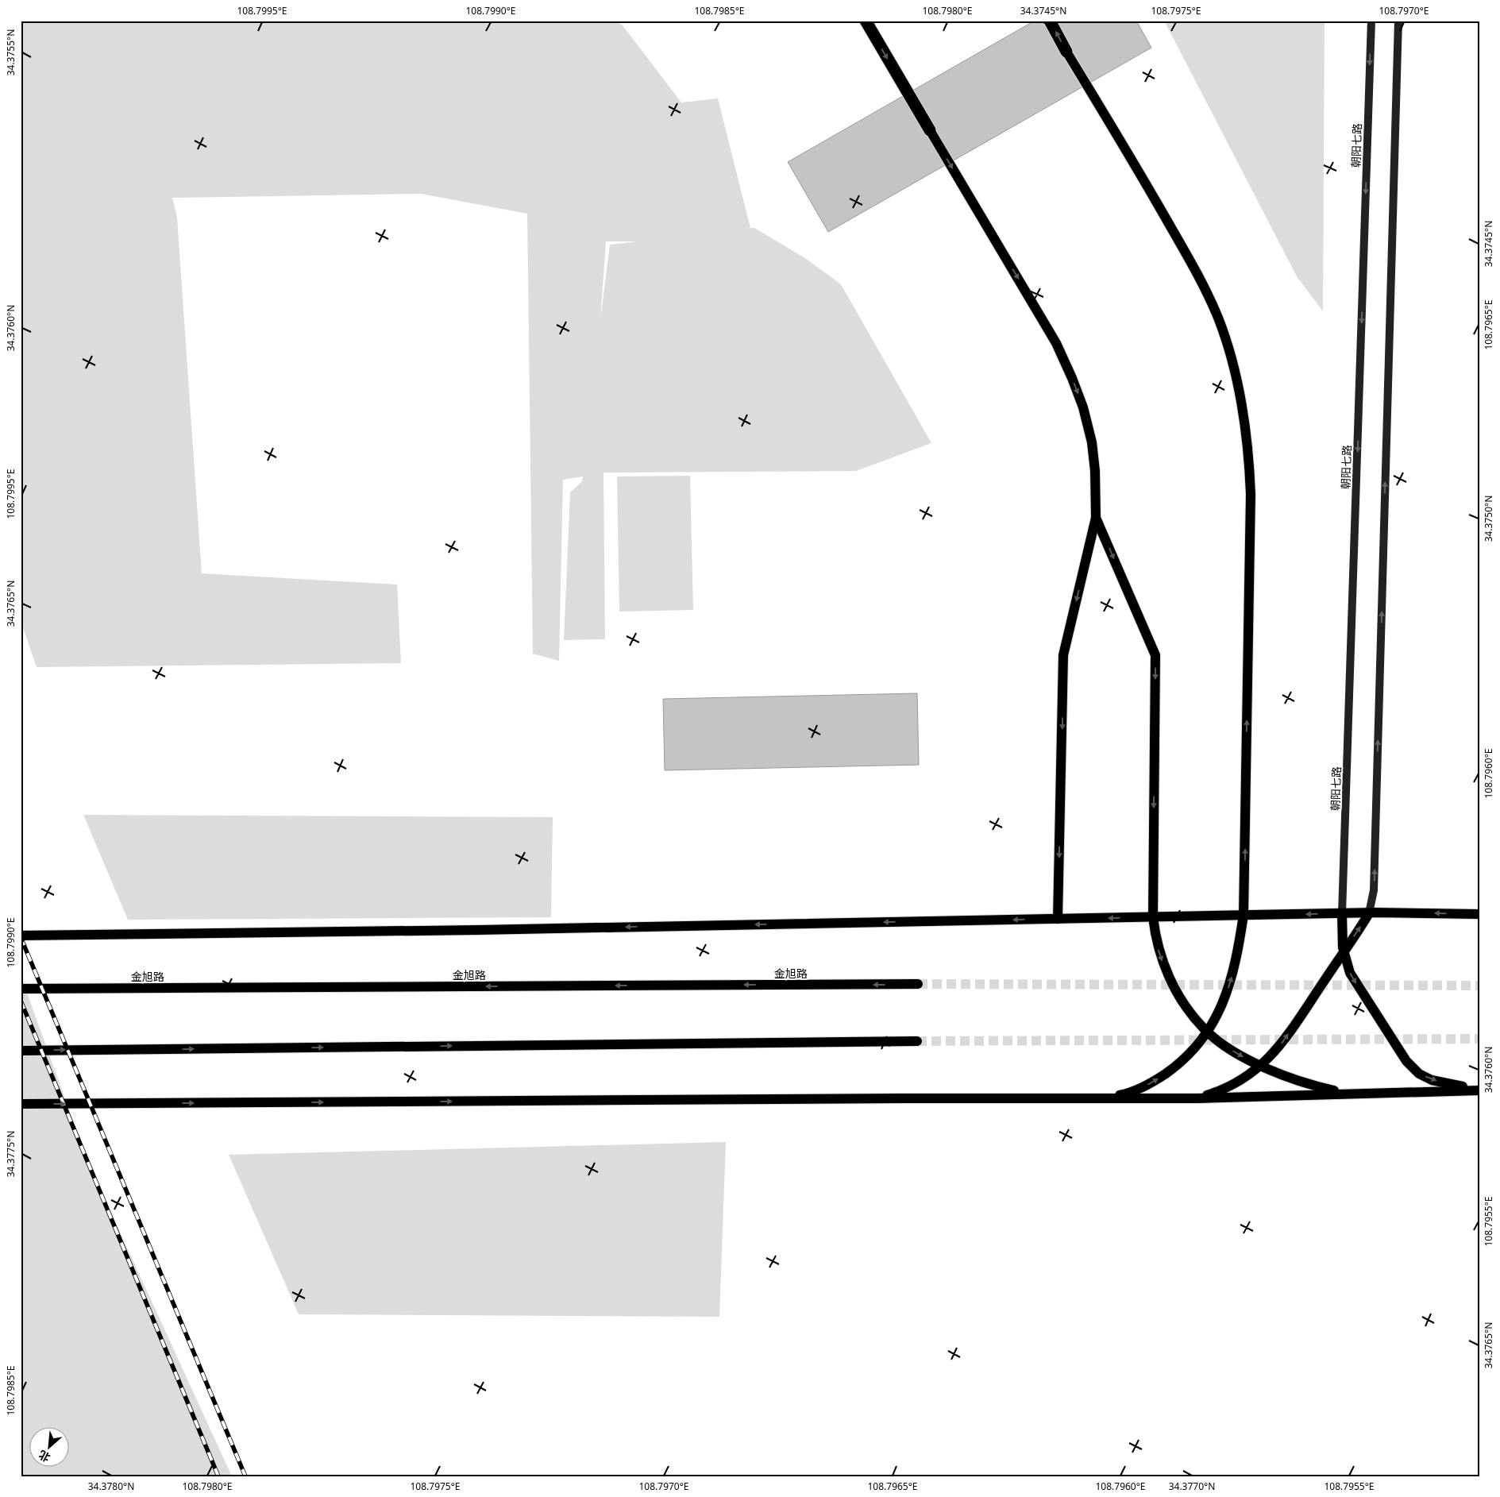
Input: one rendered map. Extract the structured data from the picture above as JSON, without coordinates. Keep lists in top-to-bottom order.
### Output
{
  "streets": {
    "main road": ["金旭路"],
    "street": ["朝阳七路"]
  },
  "north": "bottom left",
  "coordinates": [
    "108.7995°E",
    "108.7990°E",
    "108.7985°E",
    "108.7980°E",
    "34.3745°N",
    "108.7975°E",
    "108.7970°E",
    "34.3755°N",
    "108.7965°E",
    "34.3760°N",
    "34.3750°N",
    "34.3765°N",
    "108.7960°E",
    "34.3775°N",
    "108.7955°E",
    "34.3780°N",
    "34.3770°N"
  ]
}
